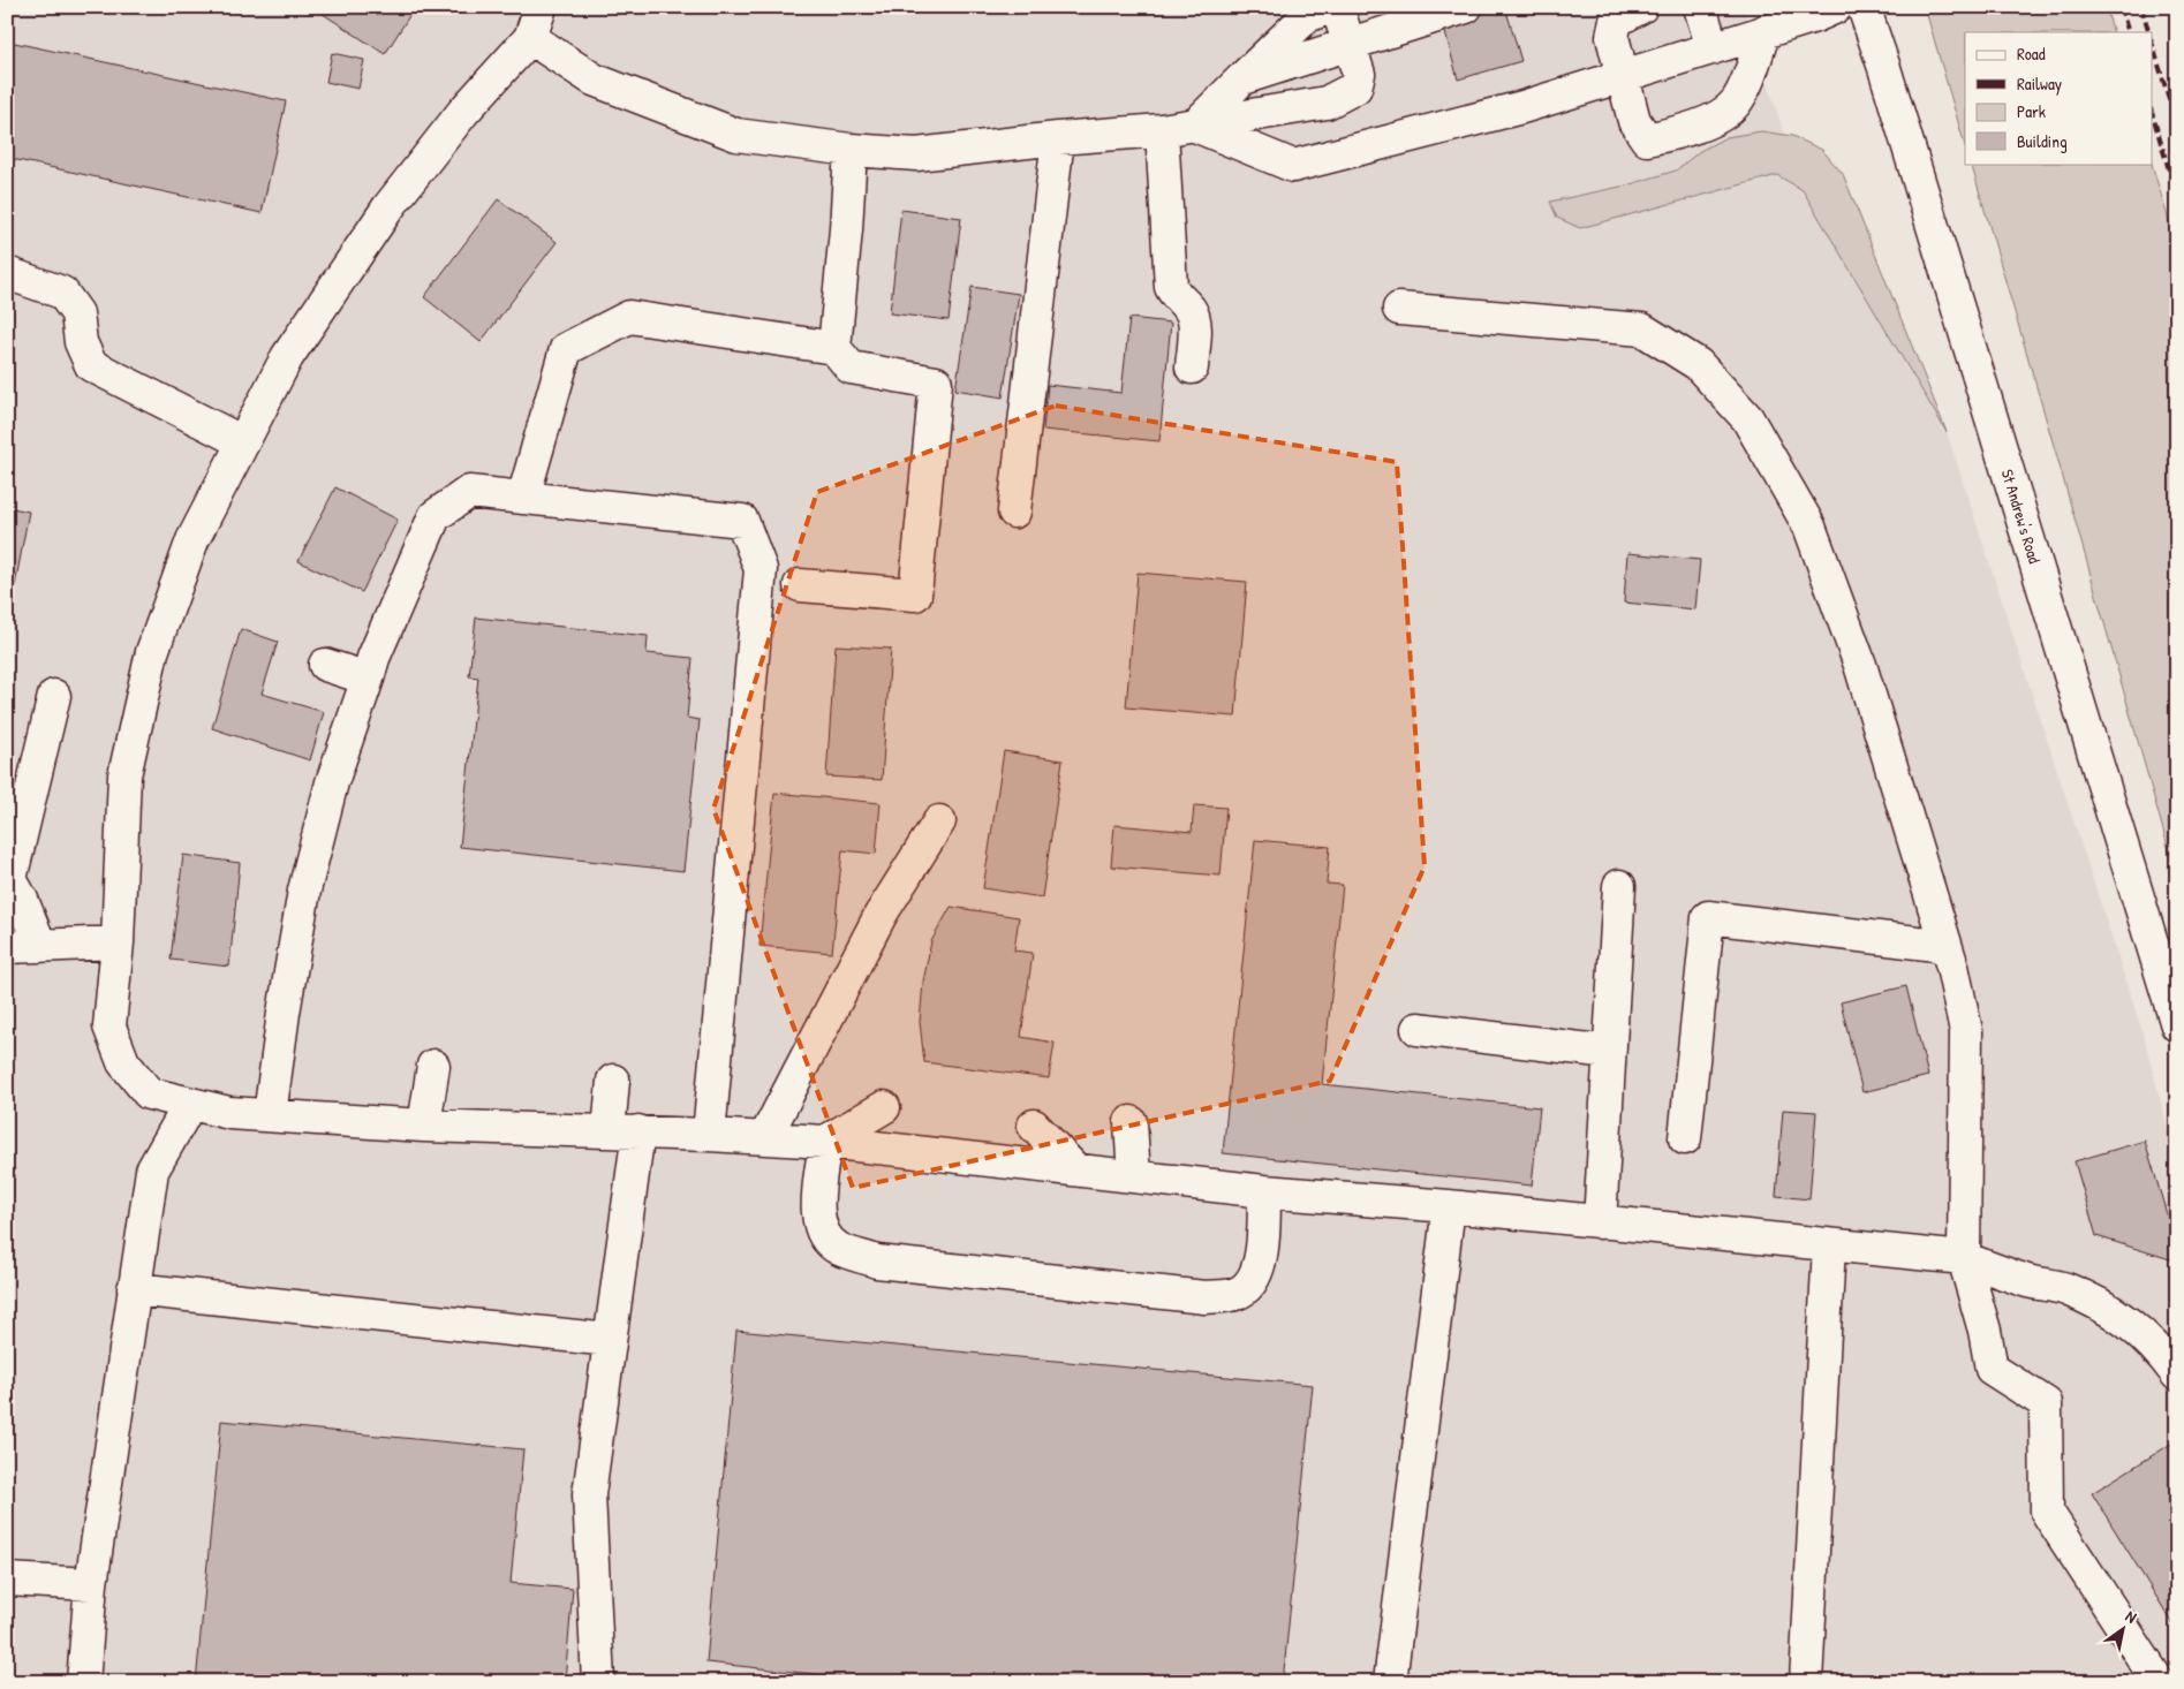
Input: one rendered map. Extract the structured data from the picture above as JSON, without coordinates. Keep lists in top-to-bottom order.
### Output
{
  "streets": {
    "main road": ["St Andrew's Road"]
  },
  "legend": [
    "Road",
    "Railway",
    "Park",
    "Building"
  ],
  "north": "top right"
}
